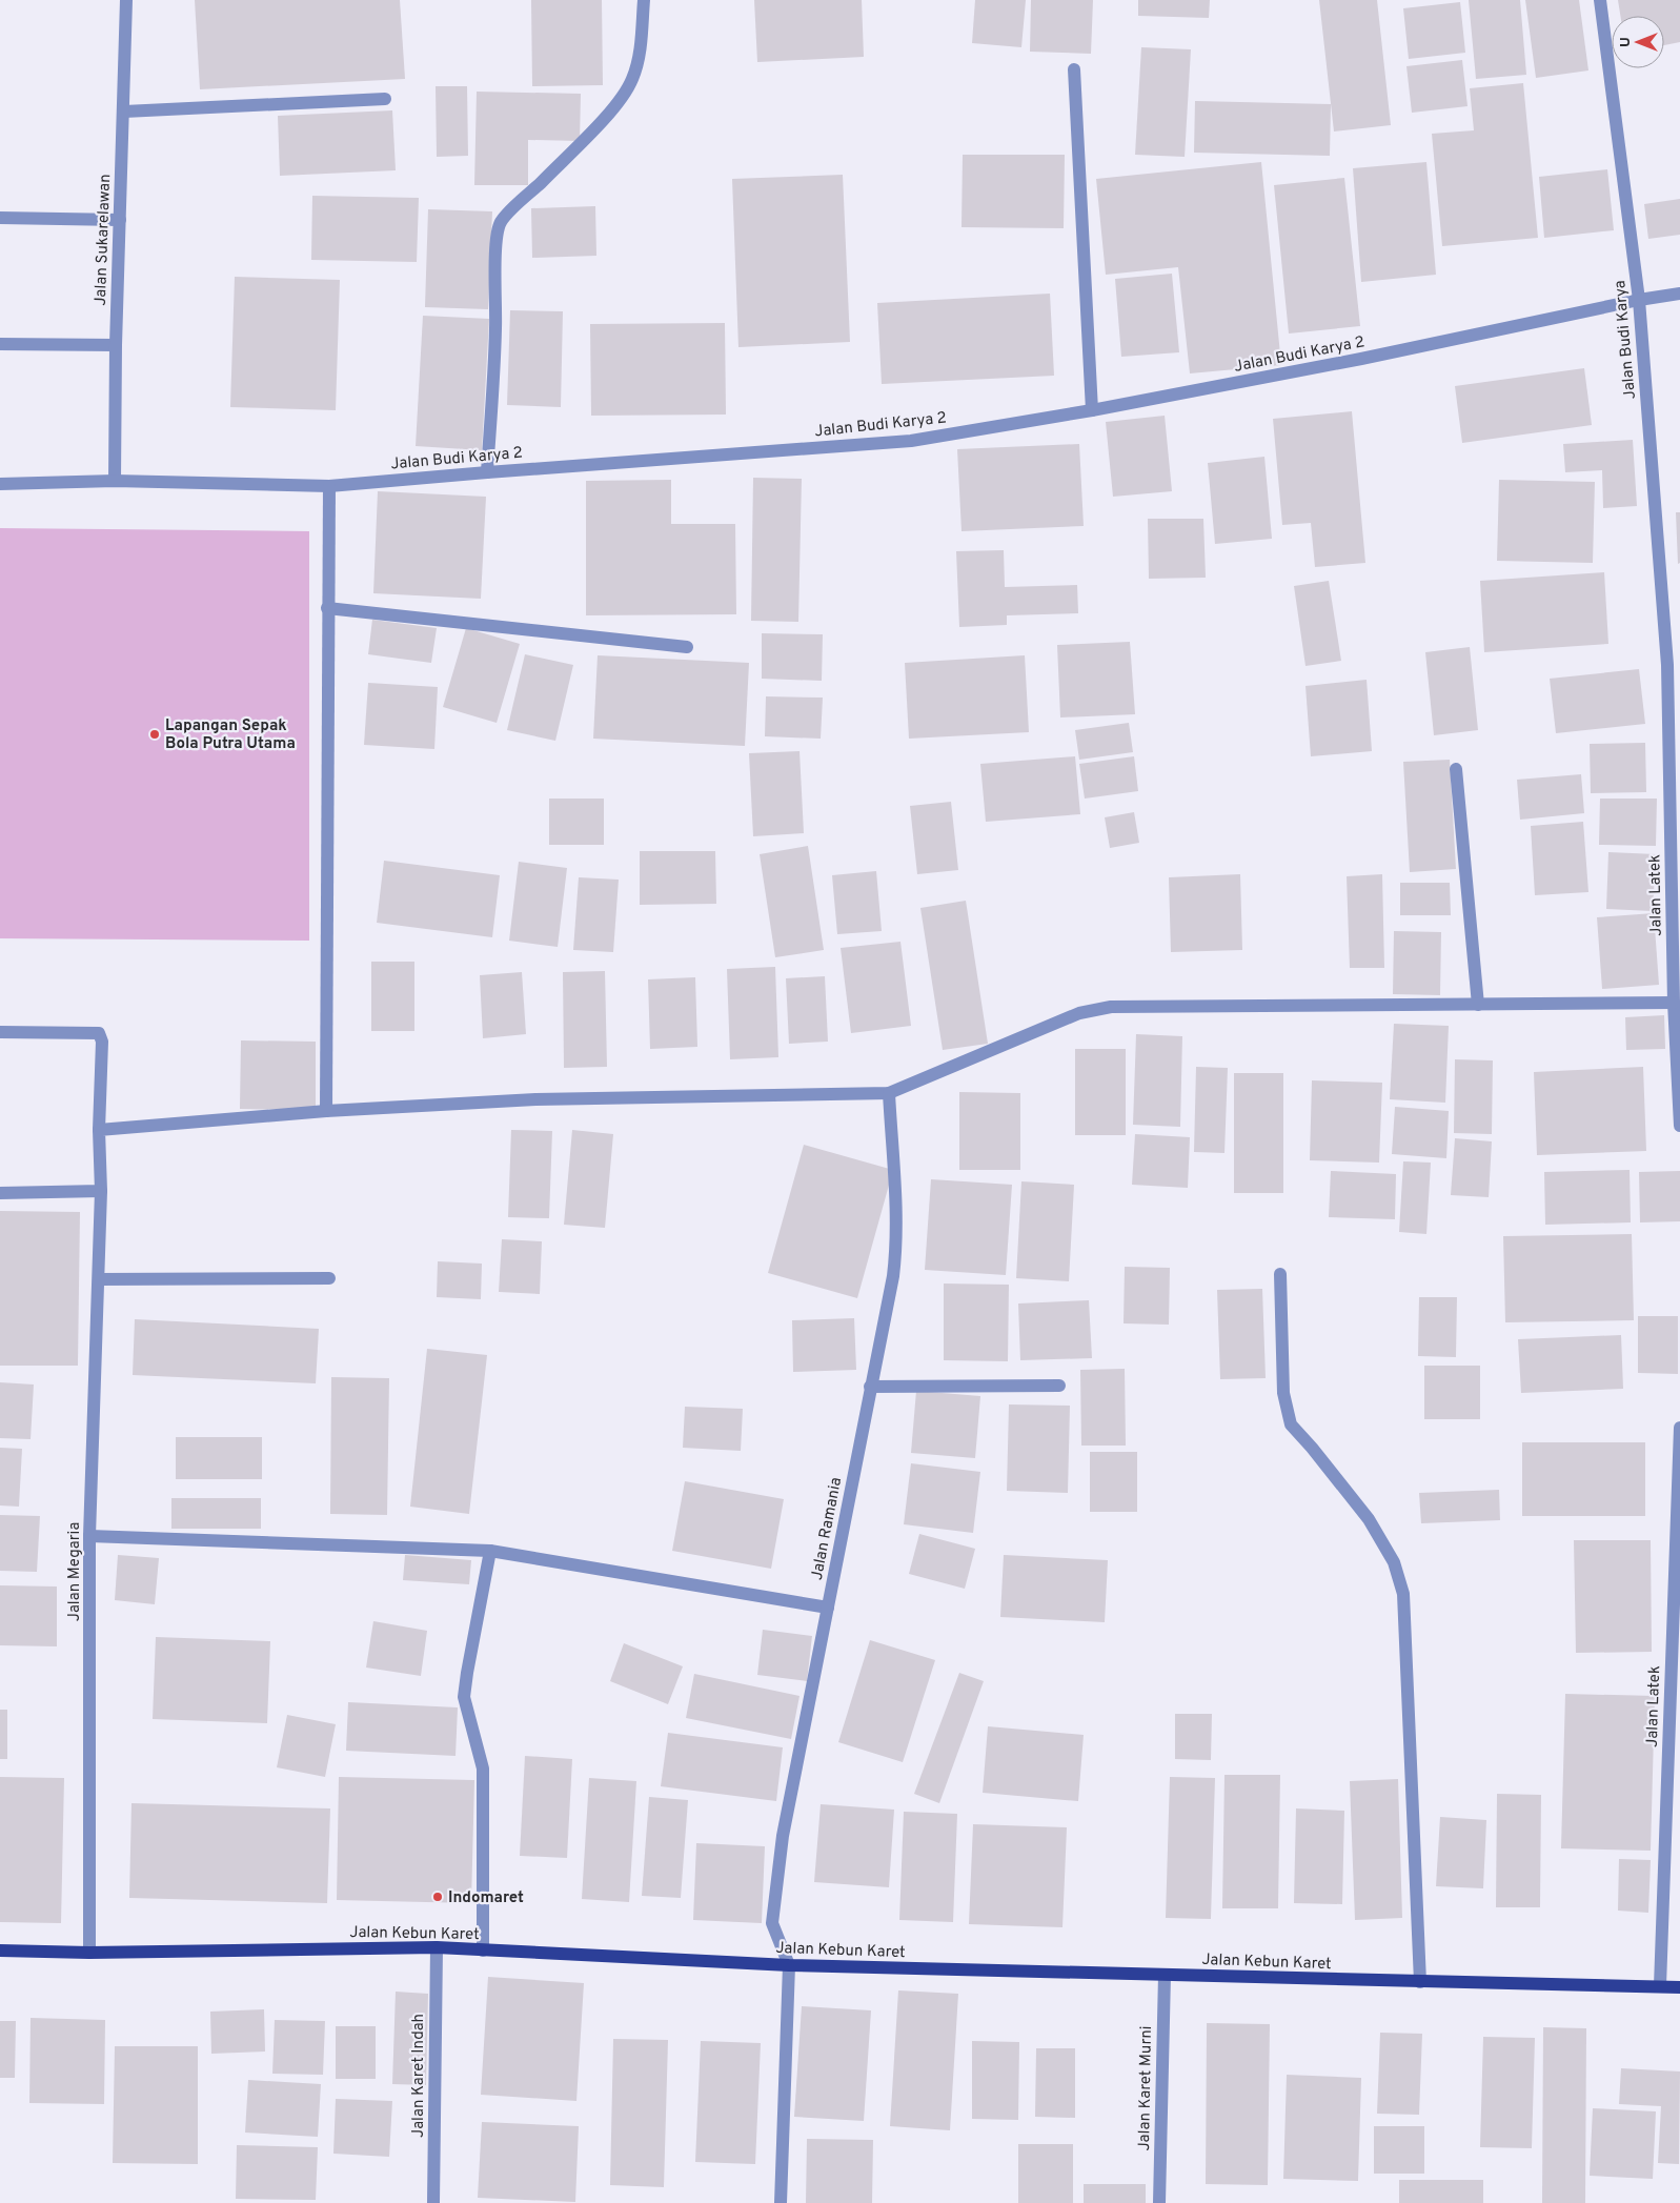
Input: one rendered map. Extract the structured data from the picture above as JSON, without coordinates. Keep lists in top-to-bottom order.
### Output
{
  "streets": {
    "main road": ["Jalan Kebun Karet"],
    "street": [
      "Jalan Sukarelawan",
      "Jalan Budi Karya",
      "Jalan Budi Karya 2",
      "Jalan Latek",
      "Jalan Ramania",
      "Jalan Megaria",
      "Jalan Karet Indah",
      "Jalan Karet Murni"
    ]
  },
  "crossings": [
    ["Jalan Sukarelawan", "Jalan Budi Karya 2"],
    ["Jalan Budi Karya", "Jalan Budi Karya 2"],
    ["Jalan Budi Karya", "Jalan Latek"],
    ["Jalan Latek", "Jalan Kebun Karet"],
    ["Jalan Ramania", "Jalan Kebun Karet"],
    ["Jalan Megaria", "Jalan Kebun Karet"],
    ["Jalan Kebun Karet", "Jalan Karet Indah"],
    ["Jalan Kebun Karet", "Jalan Karet Murni"]
  ],
  "places": ["Lapangan Sepak Bola Putra Utama", "Indomaret"],
  "north": "left"
}
